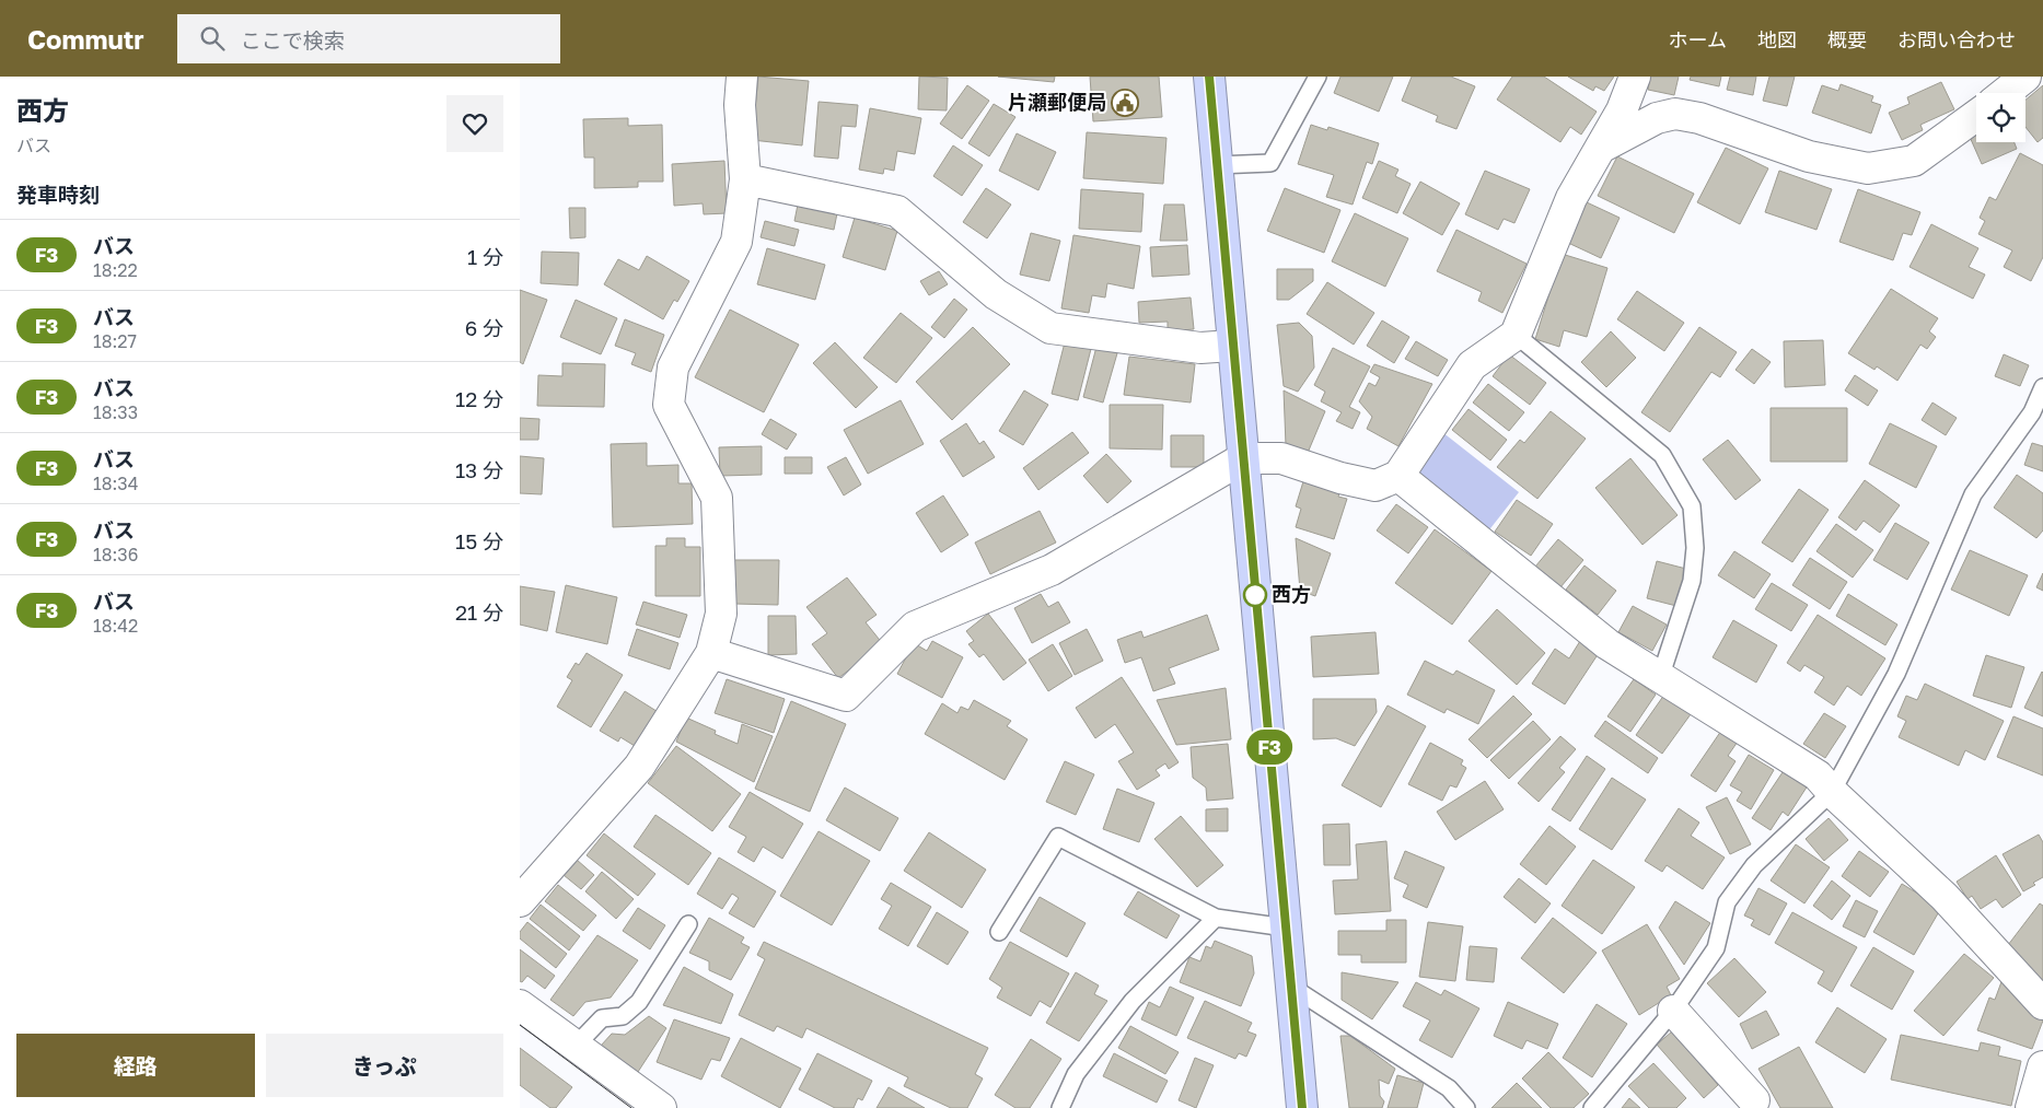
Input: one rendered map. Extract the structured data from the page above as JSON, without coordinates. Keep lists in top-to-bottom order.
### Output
{
  "places": {
    "public building": ["片瀬郵便局"],
    "other": ["西方"]
  },
  "lines": ["bus line F3"],
  "page": {
    "header": "Commutr",
    "search": "ここで検索",
    "nav": [
      "ホーム",
      "地図",
      "概要",
      "お問い合わせ"
    ],
    "heading": [
      ["西方", "バス"],
      "発車時刻"
    ],
    "on_map": "F3",
    "list": [
      {
        "mark": "F3",
        "name": "バス",
        "note": "18:22",
        "value": "1 分"
      },
      {
        "mark": "F3",
        "name": "バス",
        "note": "18:27",
        "value": "6 分"
      },
      {
        "mark": "F3",
        "name": "バス",
        "note": "18:33",
        "value": "12 分"
      },
      {
        "mark": "F3",
        "name": "バス",
        "note": "18:34",
        "value": "13 分"
      },
      {
        "mark": "F3",
        "name": "バス",
        "note": "18:36",
        "value": "15 分"
      },
      {
        "mark": "F3",
        "name": "バス",
        "note": "18:42",
        "value": "21 分"
      }
    ],
    "buttons": ["経路", "きっぷ"]
  }
}
